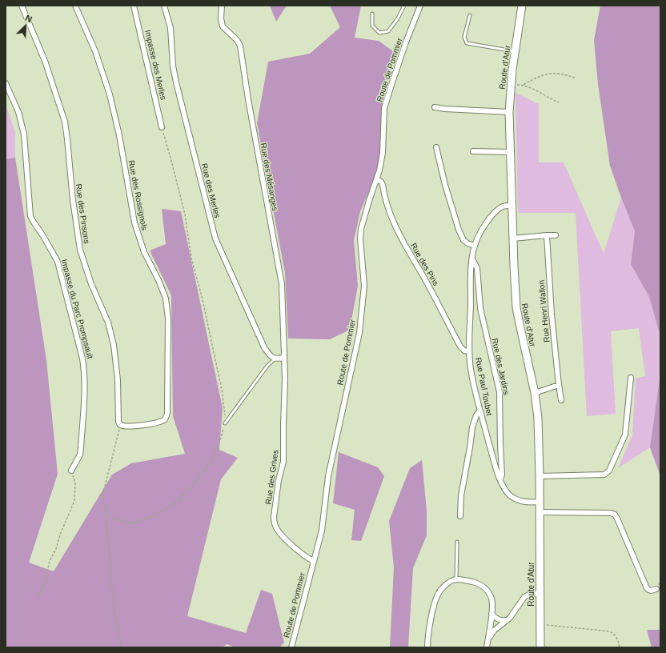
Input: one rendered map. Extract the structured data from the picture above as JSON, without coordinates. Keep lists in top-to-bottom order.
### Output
{
  "streets": {
    "main road": ["Route d'Atur"],
    "street": [
      "Impasse des Merles",
      "Route de Pommier",
      "Rue des Mésanges",
      "Rue des Merles",
      "Rue des Rossignols",
      "Rue des Pinsons",
      "Rue des Pins",
      "Impasse du Parc Prompsault",
      "Rue Henri Wallon",
      "Rue des Jardins",
      "Rue Paul Toubet",
      "Rue des Grives"
    ]
  },
  "crossings": [
    ["Route d'Atur", "Rue Paul Toubet"],
    ["Route de Pommier", "Rue des Pins"],
    ["Route de Pommier", "Rue des Grives"],
    ["Rue des Mésanges", "Rue des Grives"],
    ["Rue des Rossignols", "Rue des Pinsons"],
    ["Rue des Pins", "Rue Paul Toubet"],
    ["Rue des Jardins", "Rue Paul Toubet"]
  ],
  "north": "top right"
}
